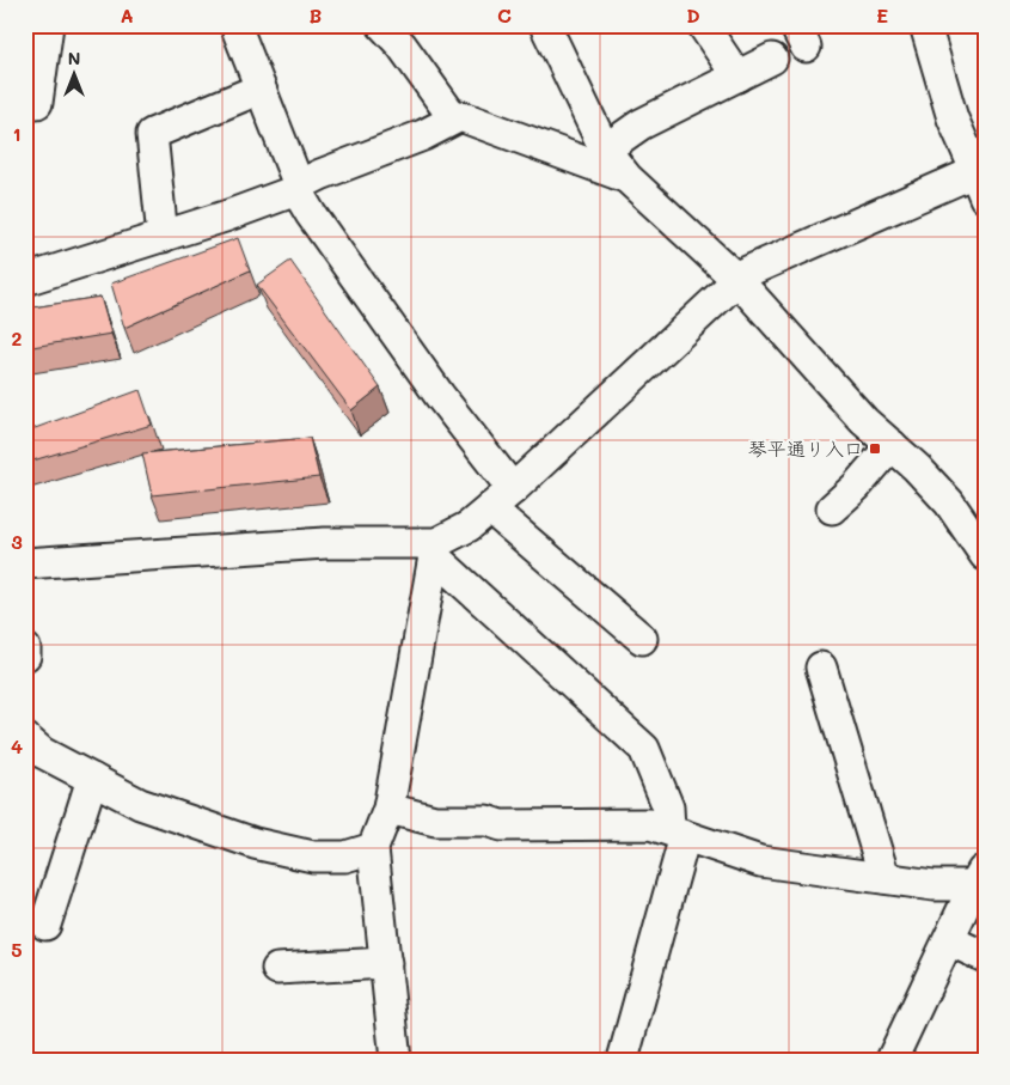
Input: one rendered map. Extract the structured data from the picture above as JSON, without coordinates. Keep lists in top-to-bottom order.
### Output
{
  "places": {
    "transit": ["琴平通り入口"]
  },
  "north": "top",
  "grid": {
    "columns": [
      "A",
      "B",
      "C",
      "D",
      "E"
    ],
    "rows": [
      "1",
      "2",
      "3",
      "4",
      "5"
    ]
  }
}
